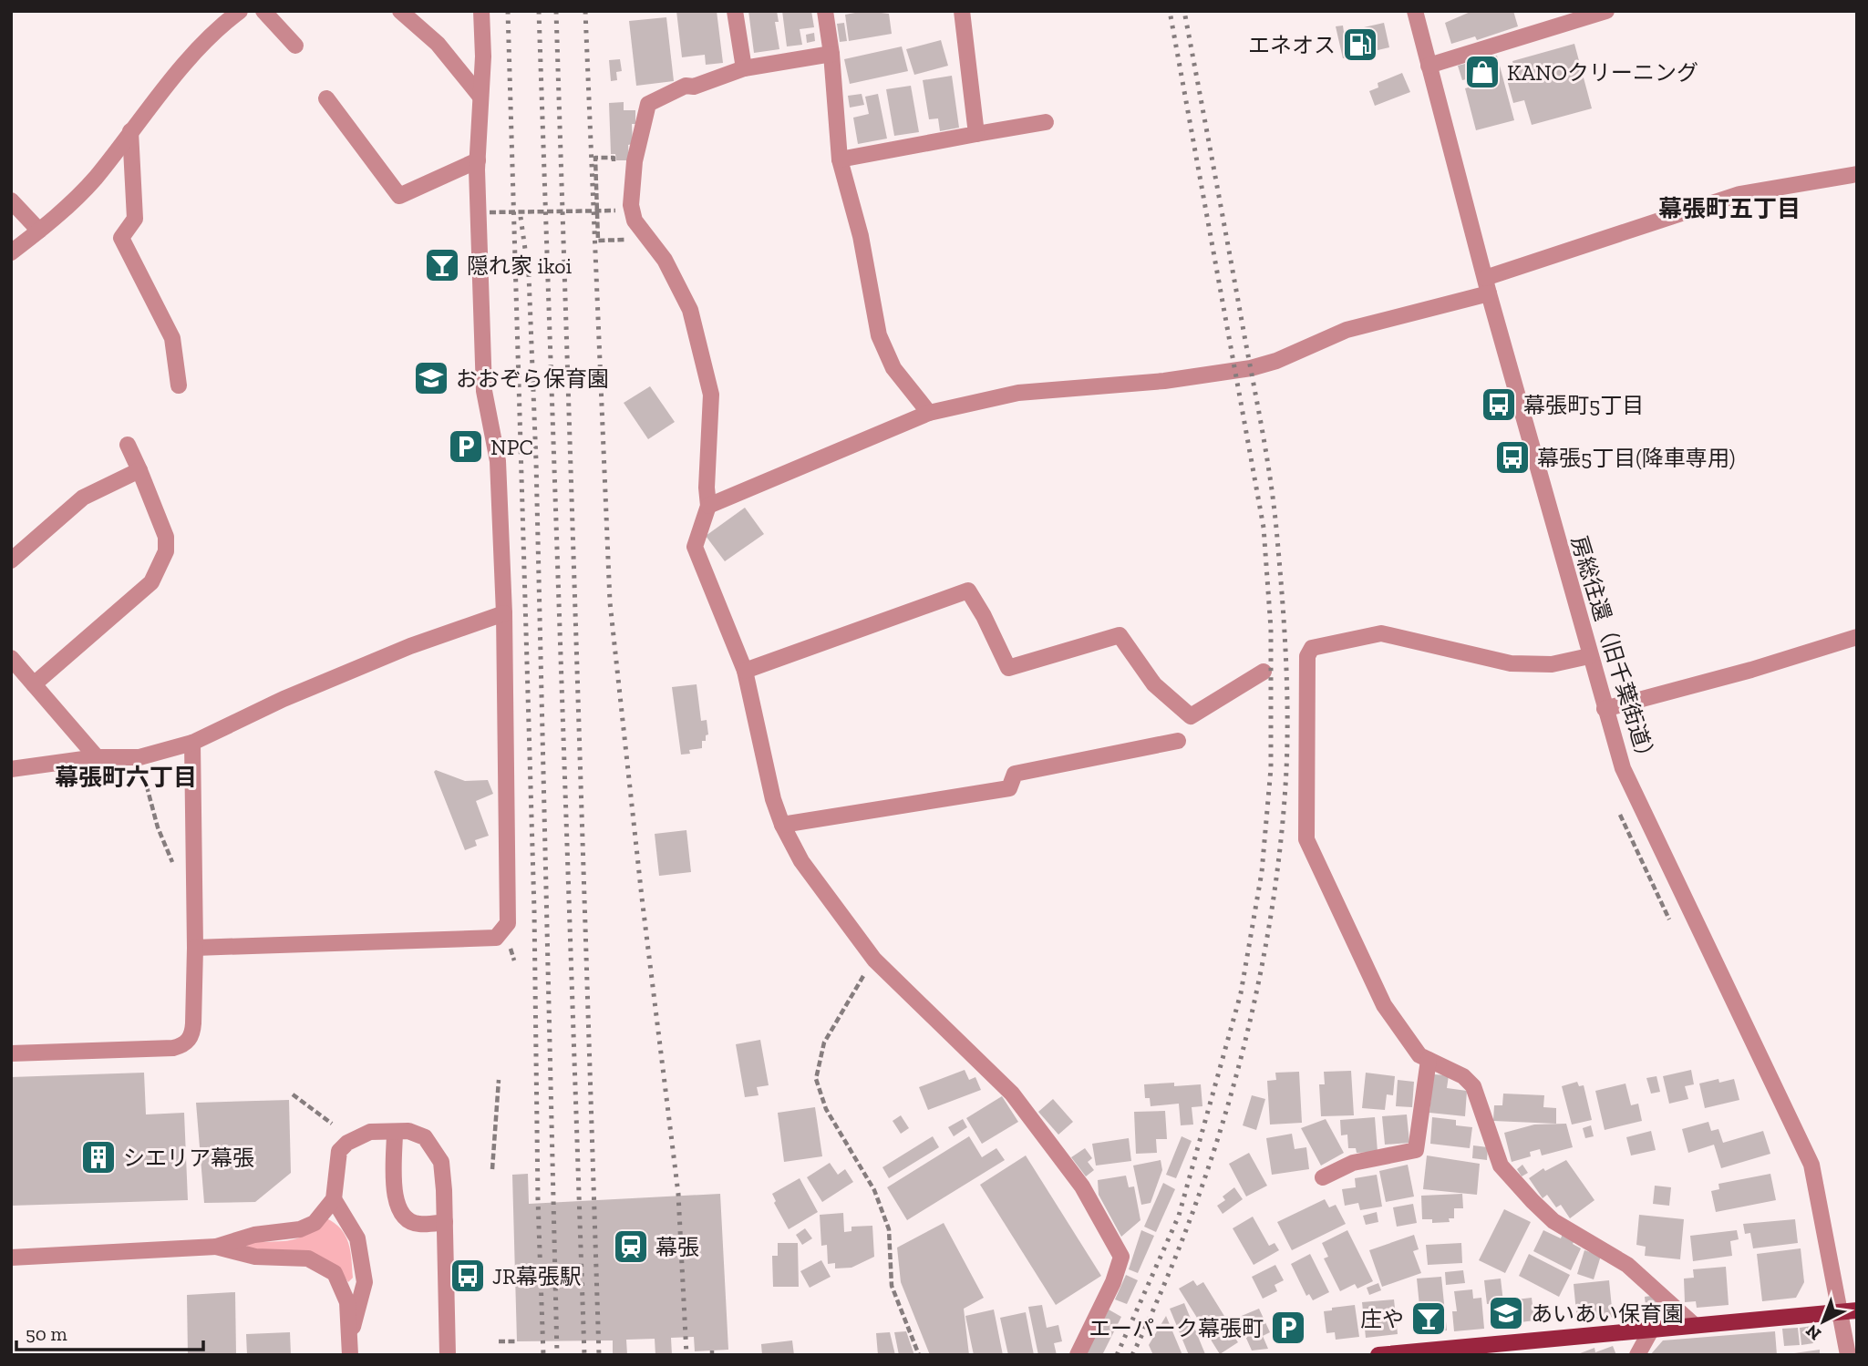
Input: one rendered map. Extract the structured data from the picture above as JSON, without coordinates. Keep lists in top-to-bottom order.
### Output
{
  "streets": {
    "street": ["房総往還（旧千葉街道）"]
  },
  "districts": ["幕張町五丁目", "幕張町六丁目"],
  "places": {
    "fuel station": ["エネオス"],
    "shop": ["KANOクリーニング"],
    "bar": ["隠れ家 ikoi", "庄や"],
    "school or university": ["おおぞら保育園", "あいあい保育園"],
    "bus stop": ["幕張町5丁目", "幕張5丁目(降車専用)", "JR幕張駅"],
    "parking": ["NPC", "エーパーク幕張町"],
    "building": ["シエリア幕張"],
    "station": ["幕張"]
  },
  "scale_bar": "50 m",
  "north": "bottom left"
}
